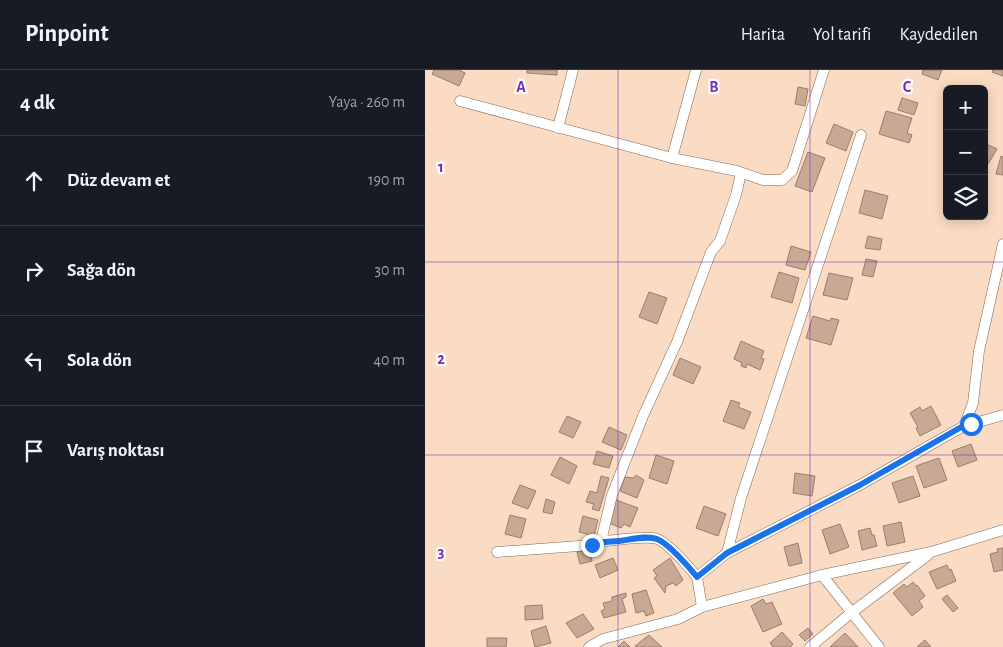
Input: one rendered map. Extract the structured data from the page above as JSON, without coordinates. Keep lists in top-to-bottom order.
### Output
{
  "page": {
    "header": "Pinpoint",
    "nav": ["Harita", "Yol tarifi", "Kaydedilen"],
    "heading": ["4 dk", "Yaya · 260 m"],
    "map_buttons": ["+", "−"],
    "list": [
      ["Düz devam et", "190 m"],
      ["Sağa dön", "30 m"],
      ["Sola dön", "40 m"],
      "Varış noktası"
    ]
  },
  "grid": {
    "columns": ["A", "B", "C"],
    "rows": ["1", "2", "3"]
  }
}
